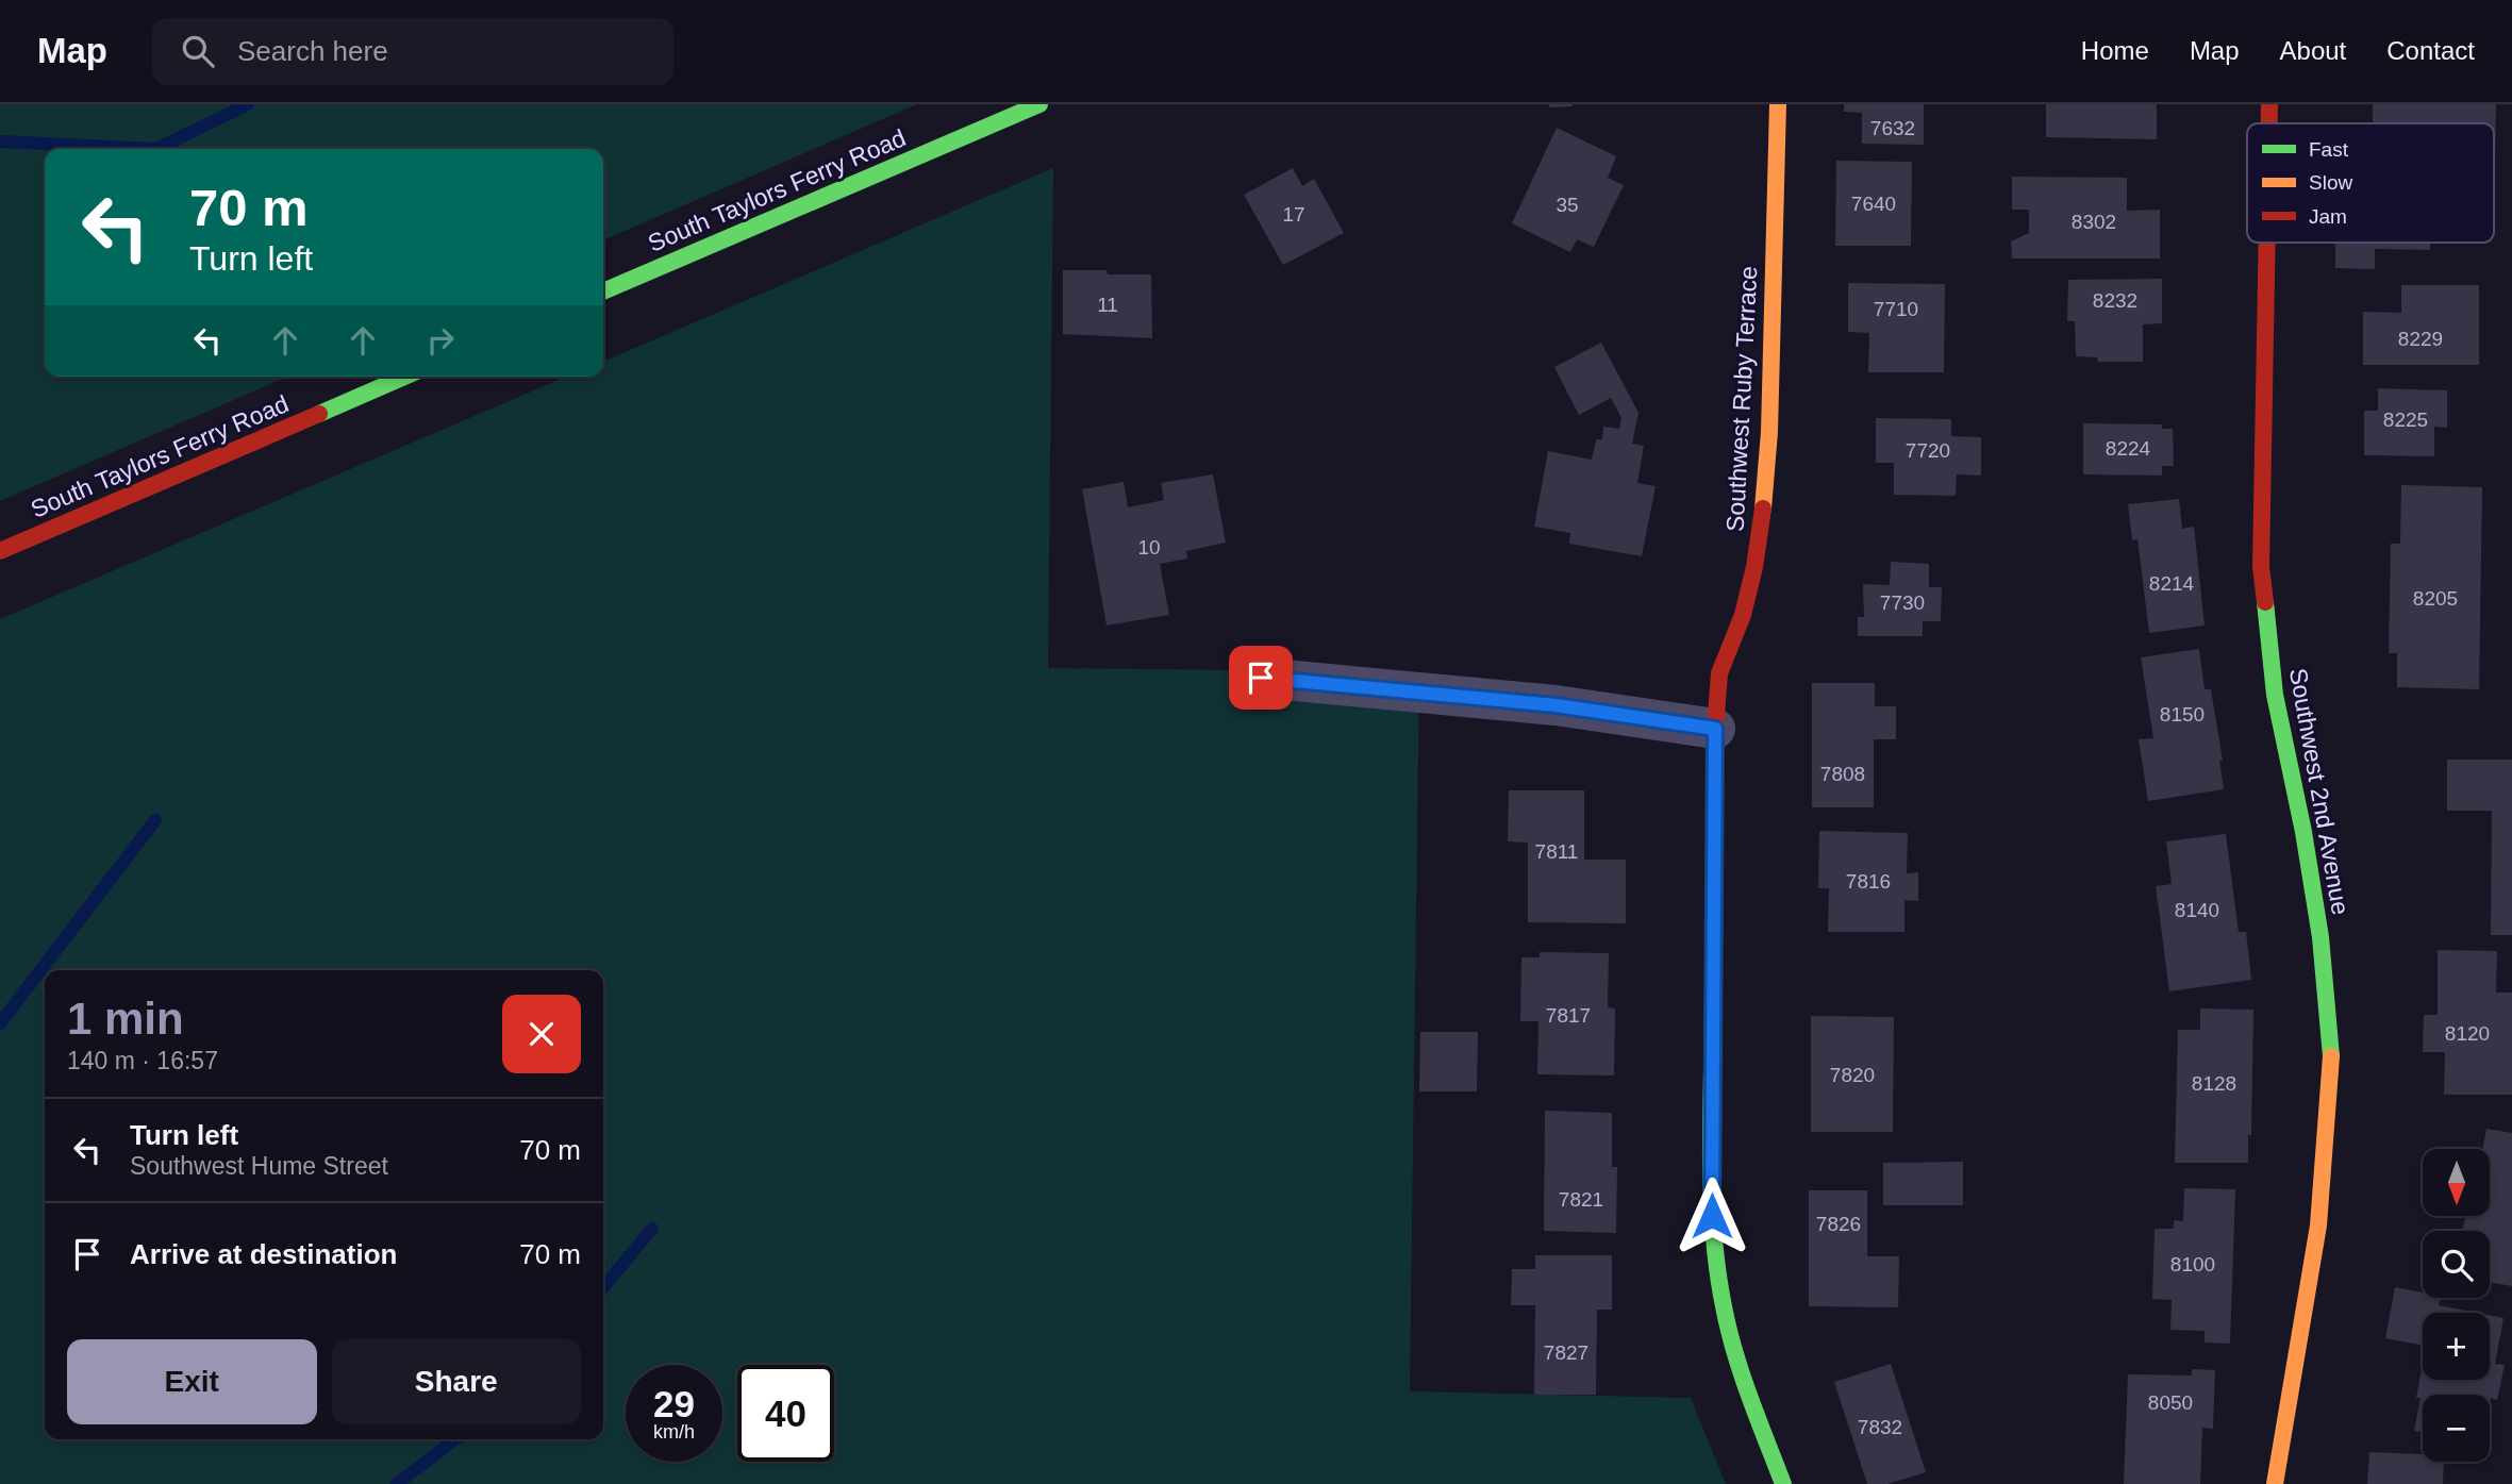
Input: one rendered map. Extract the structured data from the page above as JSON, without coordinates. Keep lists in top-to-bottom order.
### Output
{
  "streets": {
    "street": ["South Taylors Ferry Road", "Southwest Ruby Terrace", "Southwest 2nd Avenue"]
  },
  "house_numbers": [
    "7632",
    "7640",
    "35",
    "17",
    "8302",
    "8232",
    "11",
    "7710",
    "8229",
    "8225",
    "8224",
    "7720",
    "10",
    "8214",
    "8205",
    "7730",
    "8150",
    "7808",
    "7811",
    "7816",
    "8140",
    "7817",
    "8120",
    "7820",
    "8128",
    "7821",
    "7826",
    "8100",
    "7827",
    "8050",
    "7832"
  ],
  "legend": ["Fast", "Slow", "Jam"],
  "north": "bottom",
  "page": {
    "header": "Map",
    "search": "Search here",
    "nav": [
      "Home",
      "Map",
      "About",
      "Contact"
    ],
    "turn": ["70 m", "Turn left"],
    "heading": ["1 min", "140 m · 16:57"],
    "list": [
      {
        "name": "Turn left",
        "note": "Southwest Hume Street",
        "value": "70 m"
      },
      {
        "name": "Arrive at destination",
        "value": "70 m"
      }
    ],
    "map_buttons": ["+", "−"],
    "buttons": ["Exit", "Share"],
    "speed": "29 km/h",
    "limit": "40"
  }
}
